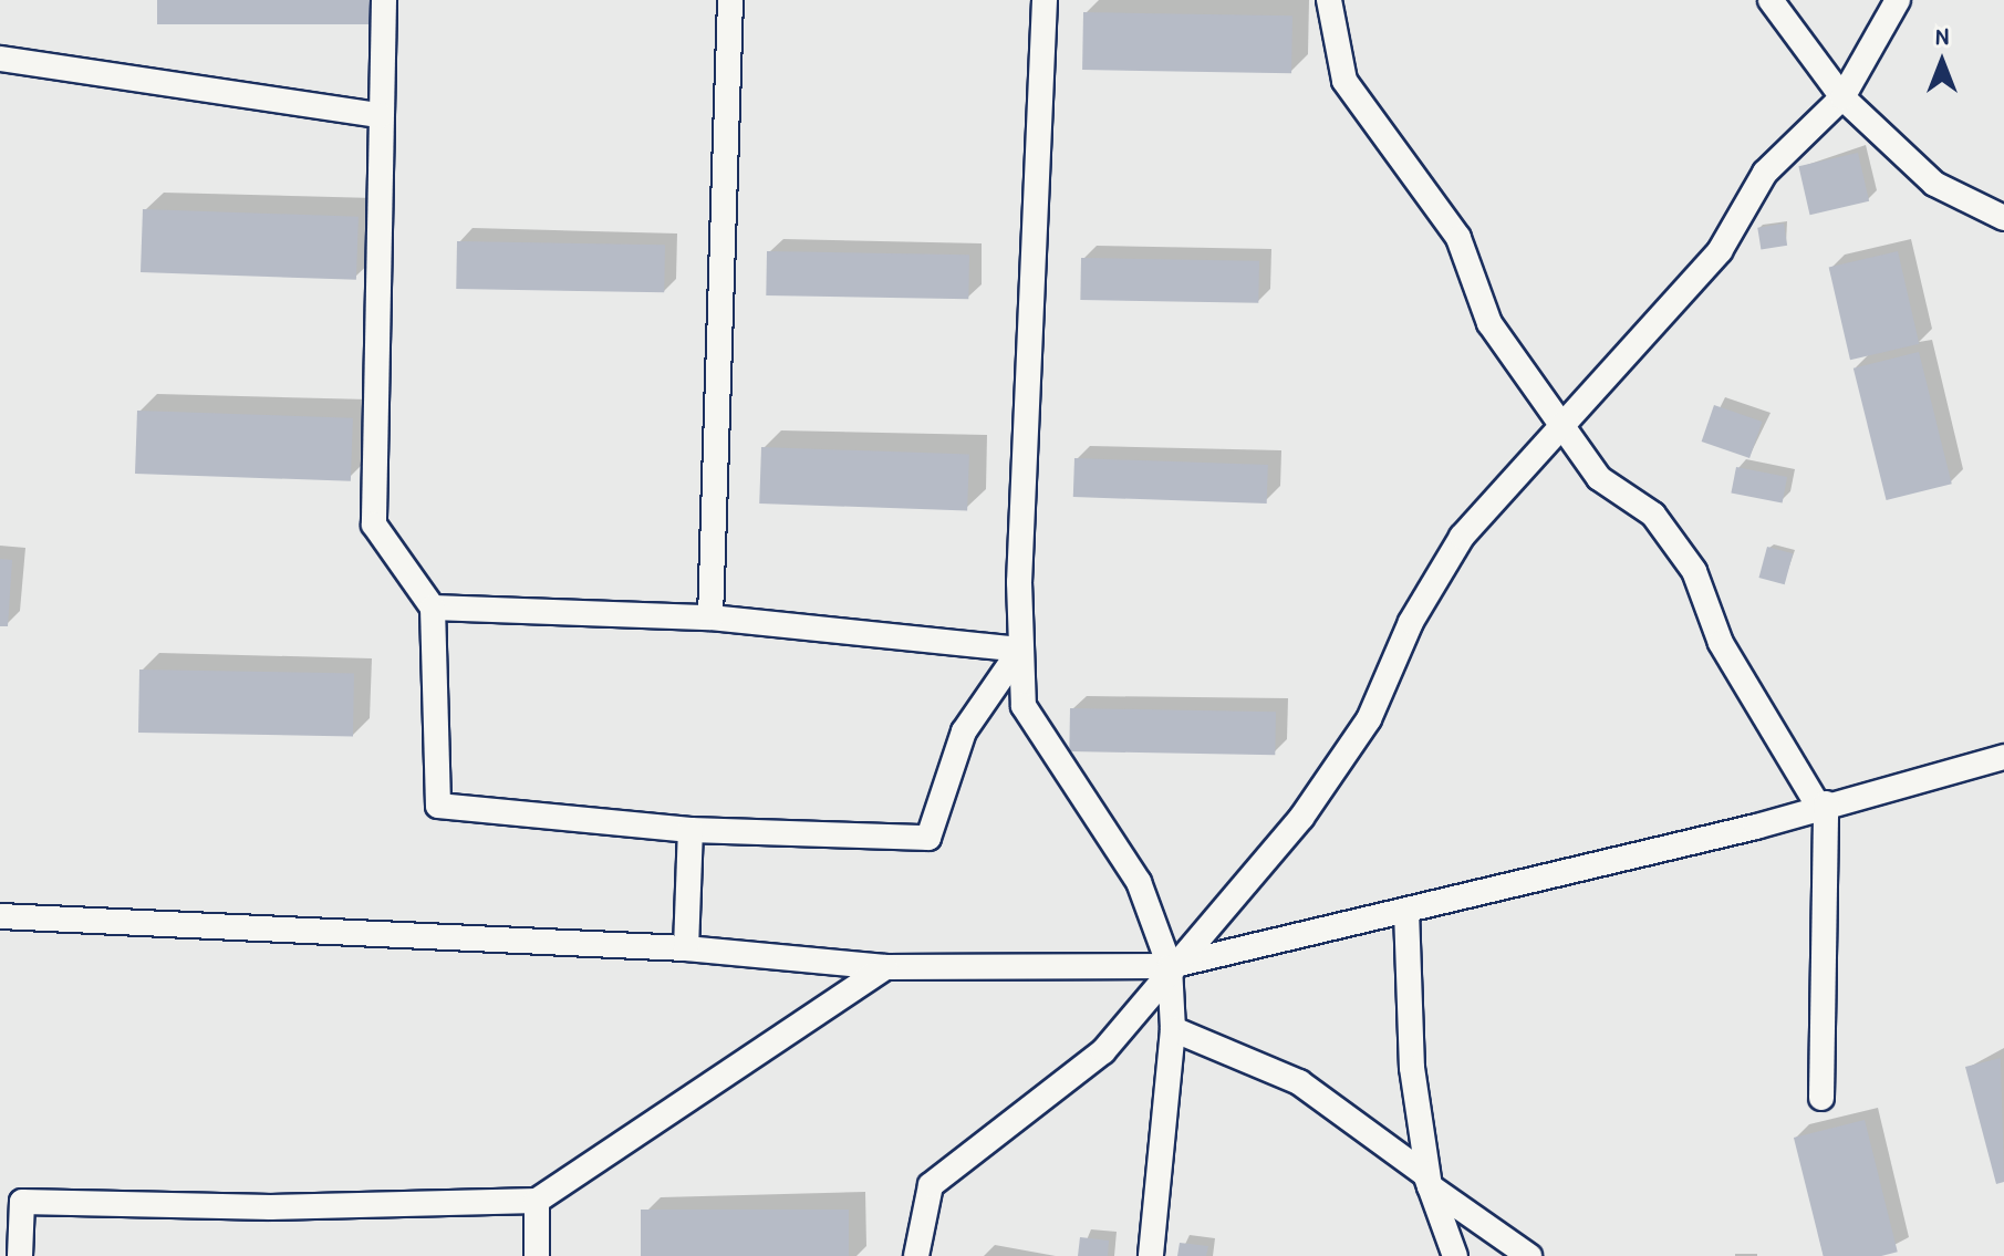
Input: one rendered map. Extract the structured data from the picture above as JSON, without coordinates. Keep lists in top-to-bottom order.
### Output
{
  "north": "top"
}
